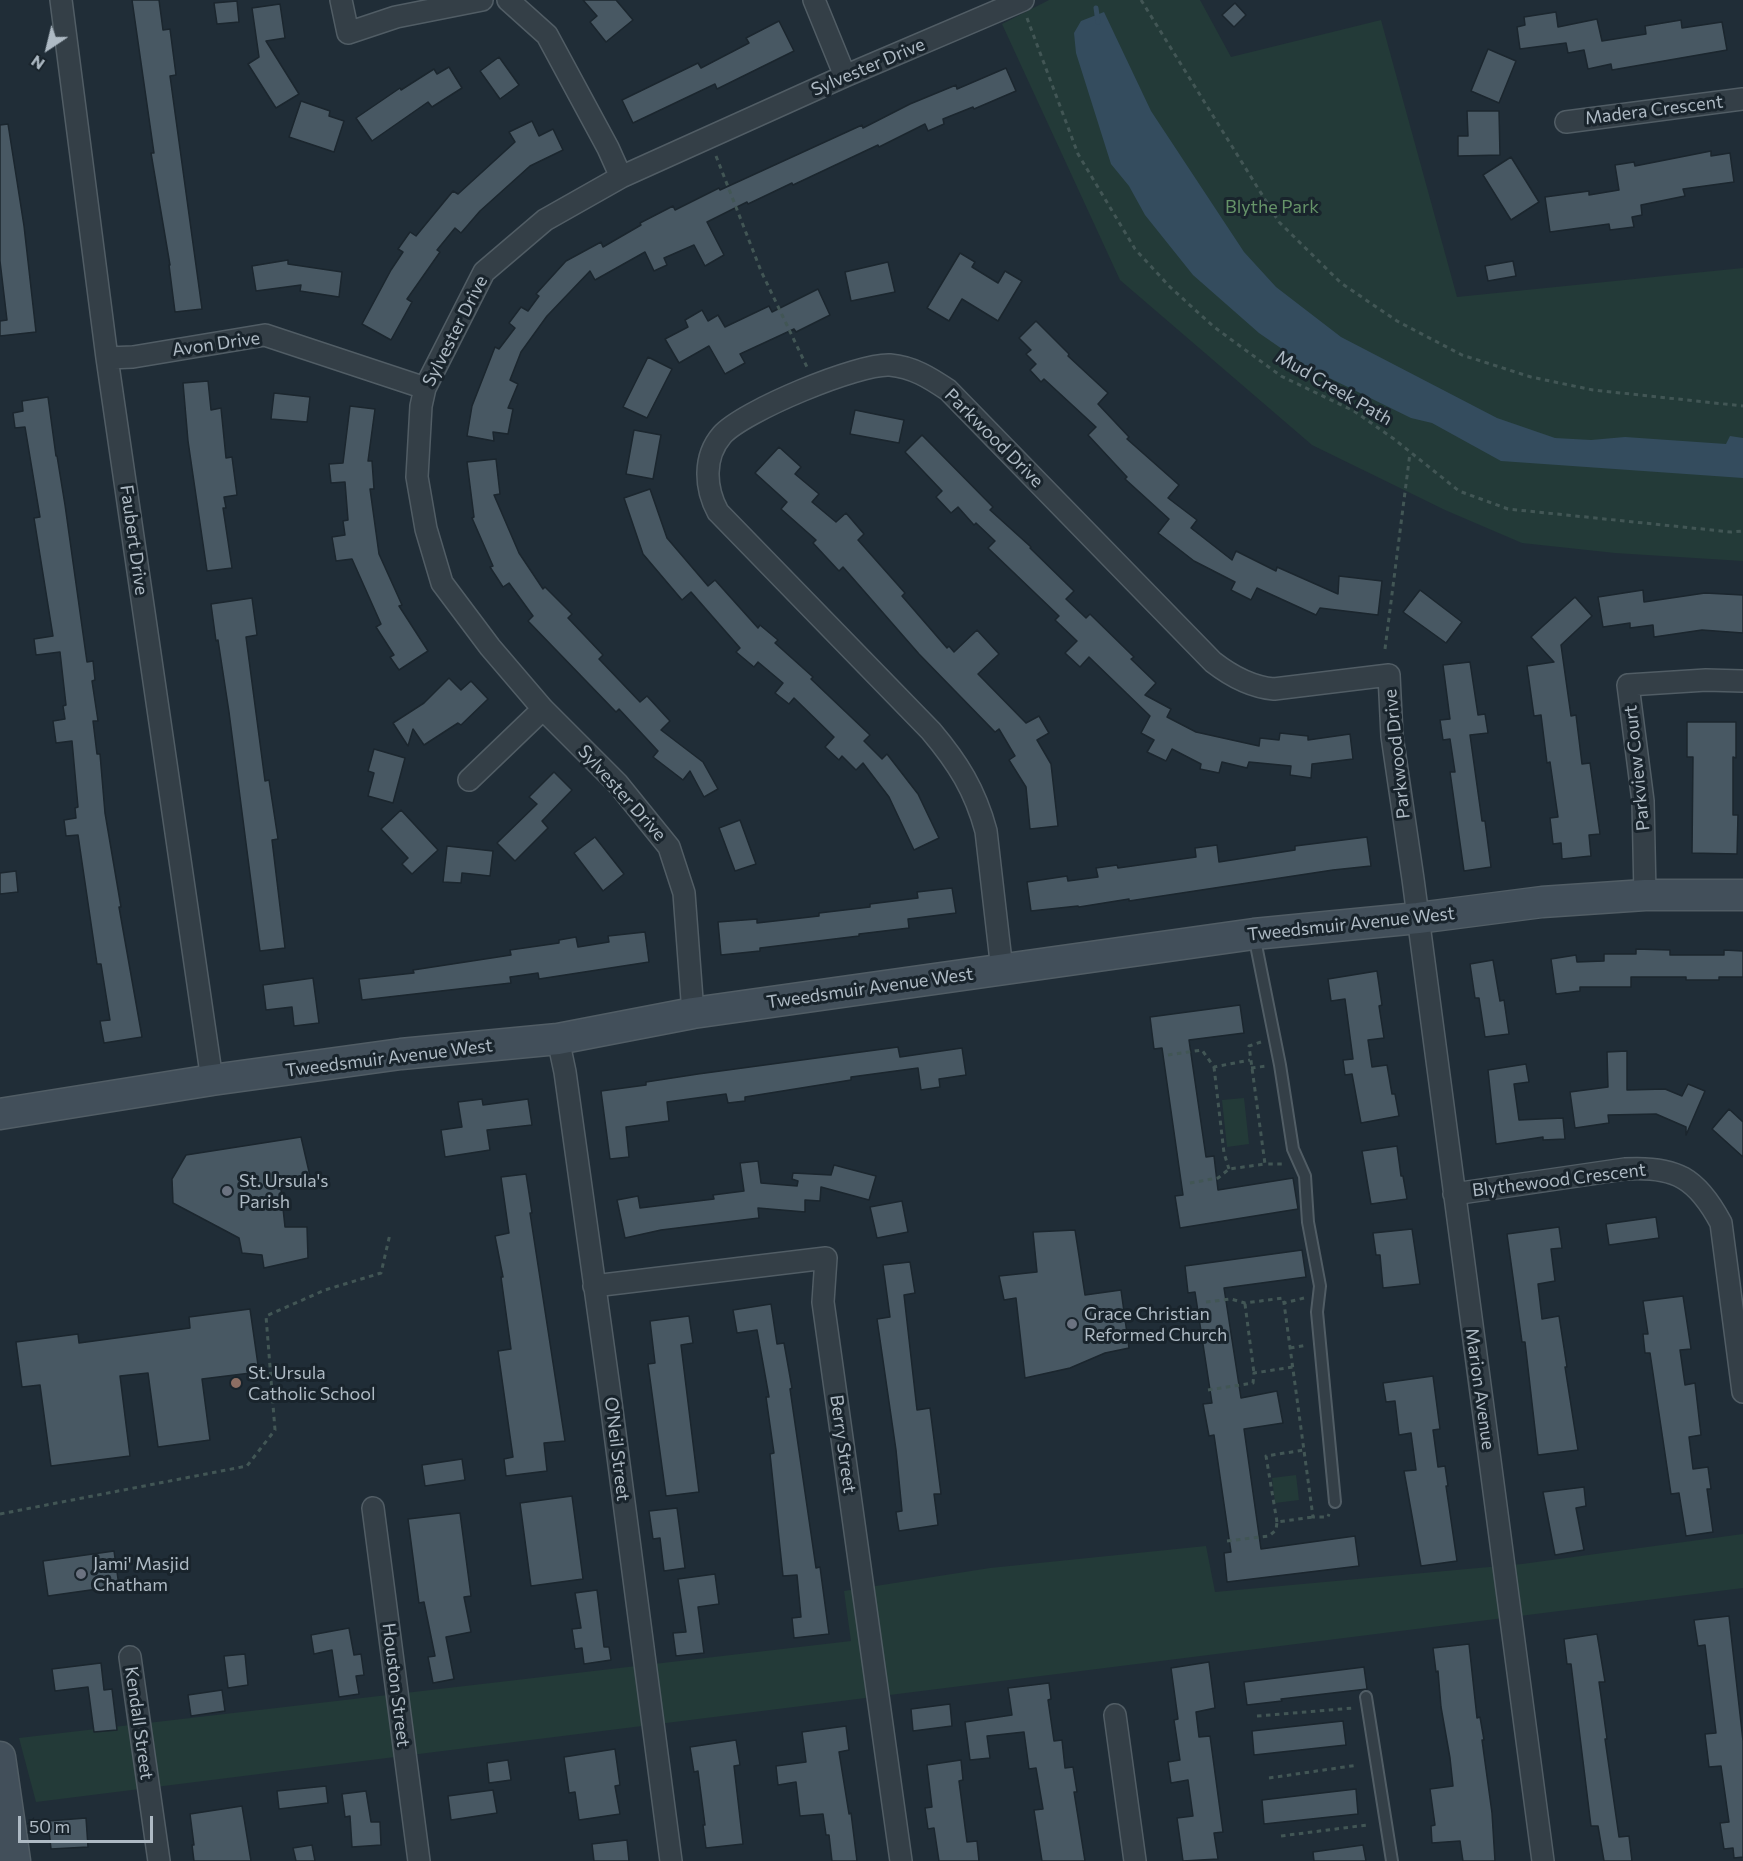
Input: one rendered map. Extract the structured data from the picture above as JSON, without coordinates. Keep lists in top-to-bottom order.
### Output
{
  "streets": {
    "street": [
      "Sylvester Drive",
      "Madera Crescent",
      "Avon Drive",
      "Parkwood Drive",
      "Faubert Drive",
      "Parkview Court",
      "Tweedsmuir Avenue West",
      "Blythewood Crescent",
      "Marion Avenue",
      "Berry Street",
      "O'Neil Street",
      "Houston Street",
      "Kendall Street"
    ],
    "path": ["Mud Creek Path"]
  },
  "crossings": [
    ["Sylvester Drive", "Avon Drive"],
    ["Sylvester Drive", "Mud Creek Path"],
    ["Sylvester Drive", "Tweedsmuir Avenue West"],
    ["Avon Drive", "Faubert Drive"],
    ["Parkwood Drive", "Tweedsmuir Avenue West"],
    ["Parkwood Drive", "Marion Avenue"],
    ["Faubert Drive", "Tweedsmuir Avenue West"],
    ["Parkview Court", "Tweedsmuir Avenue West"],
    ["Tweedsmuir Avenue West", "Marion Avenue"],
    ["Tweedsmuir Avenue West", "O'Neil Street"],
    ["Blythewood Crescent", "Marion Avenue"],
    ["Berry Street", "O'Neil Street"]
  ],
  "parks": ["Blythe Park"],
  "places": [
    "St. Ursula's Parish",
    "Grace Christian Reformed Church",
    "St. Ursula Catholic School",
    "Jami' Masjid Chatham"
  ],
  "scale_bar": "50 m",
  "north": "bottom left"
}
